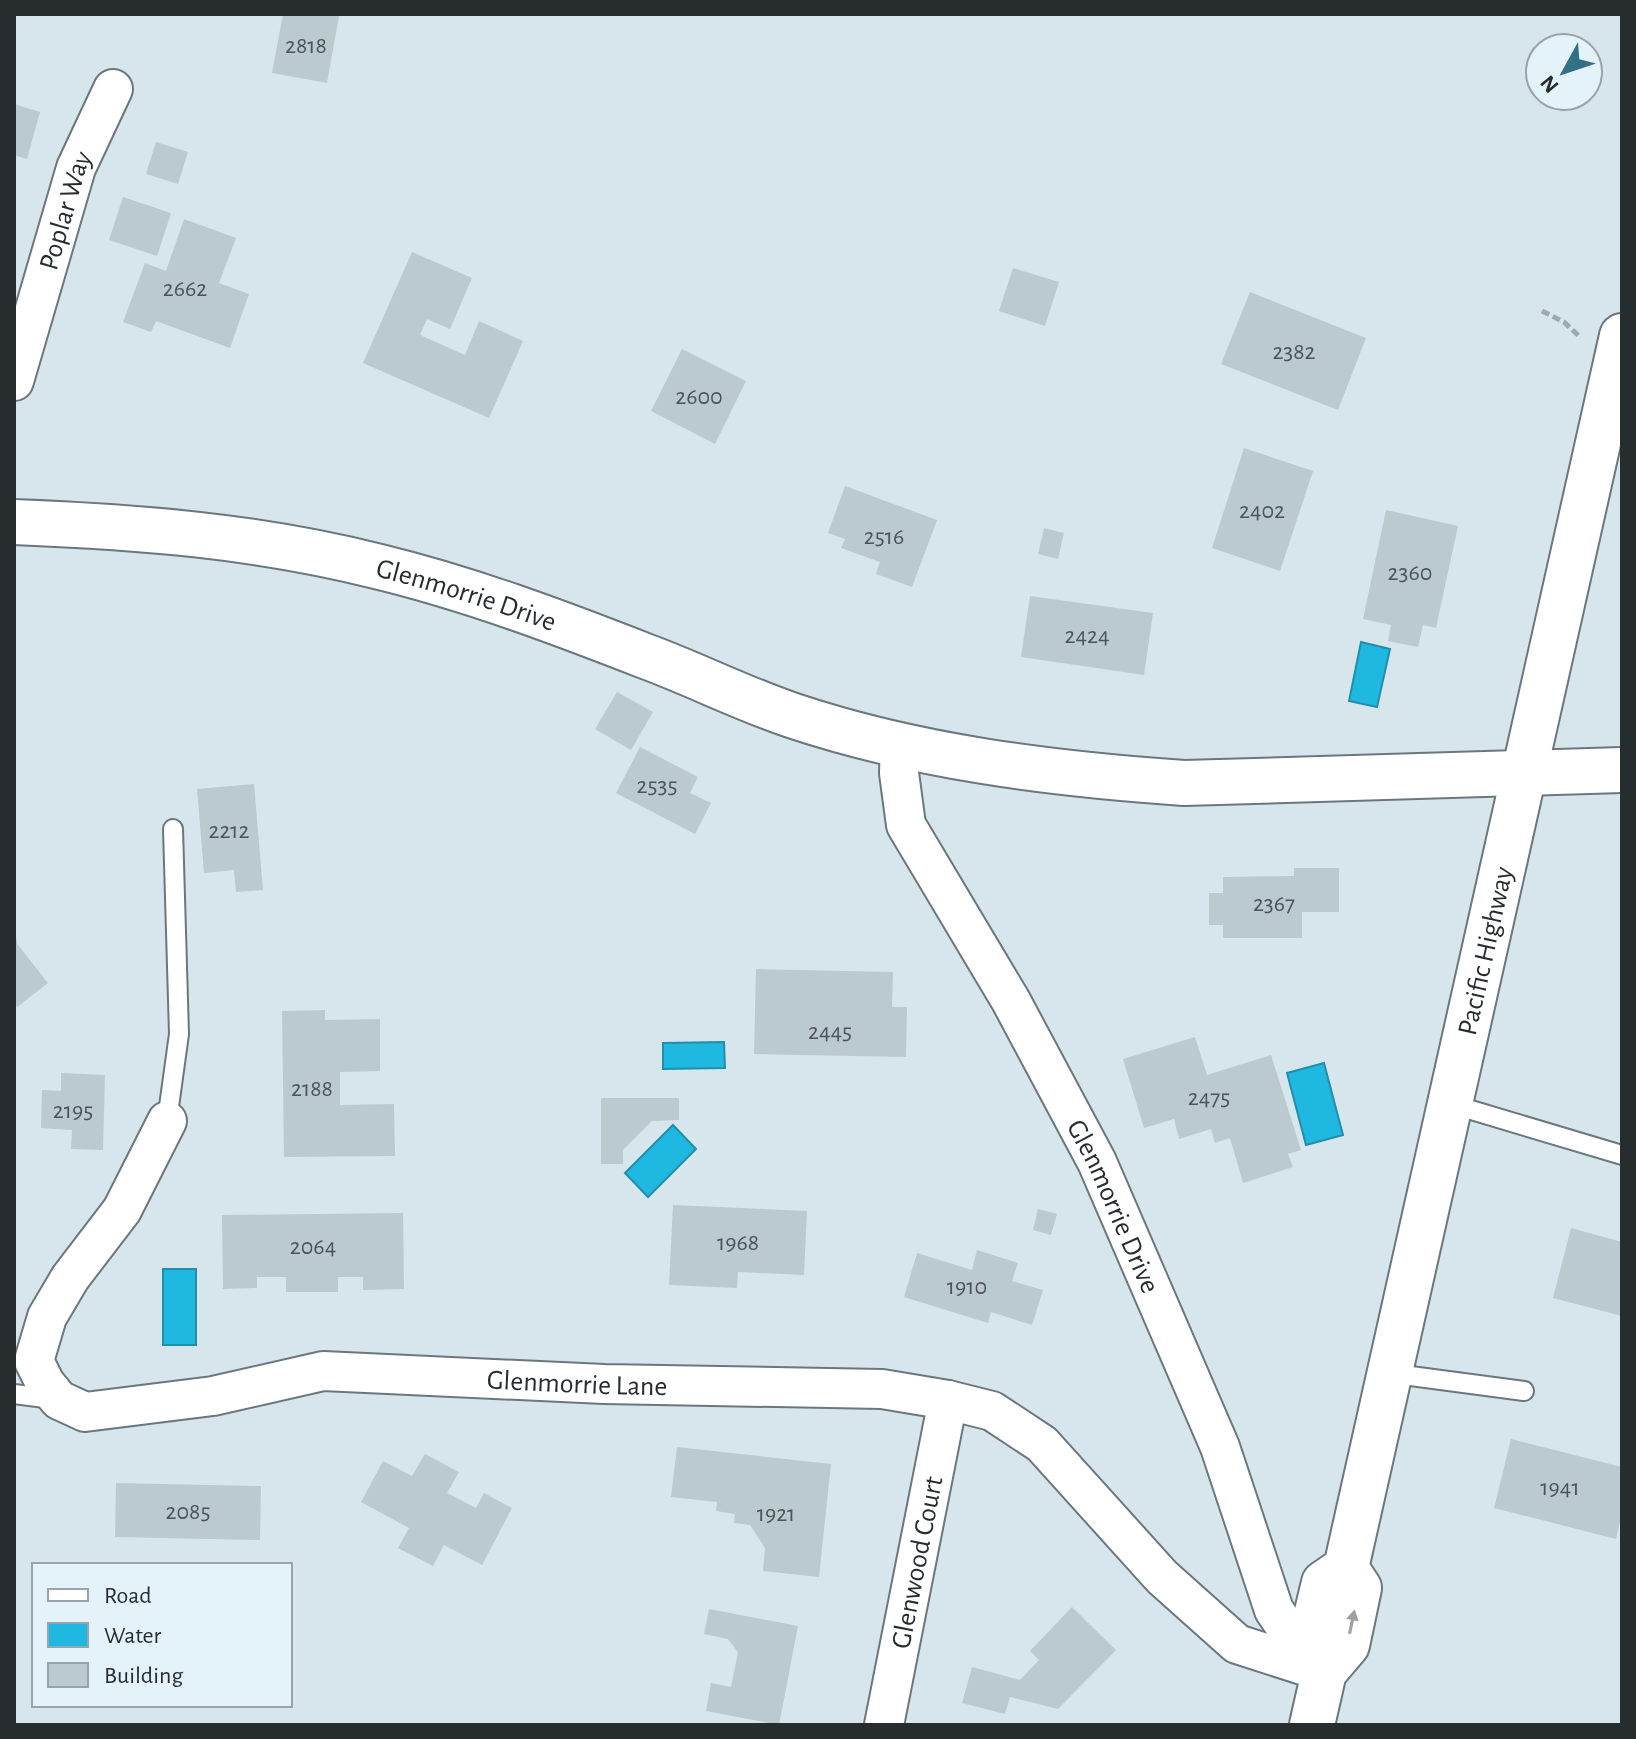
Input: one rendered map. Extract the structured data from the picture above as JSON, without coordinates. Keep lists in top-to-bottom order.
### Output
{
  "streets": {
    "street": [
      "Poplar Way",
      "Glenmorrie Drive",
      "Pacific Highway",
      "Glenmorrie Lane",
      "Glenwood Court"
    ]
  },
  "crossings": [
    ["Glenmorrie Drive", "Pacific Highway"],
    ["Glenmorrie Drive", "Glenmorrie Lane"],
    ["Pacific Highway", "Glenmorrie Lane"],
    ["Glenmorrie Lane", "Glenwood Court"]
  ],
  "house_numbers": [
    "2818",
    "2662",
    "2382",
    "2600",
    "2402",
    "2516",
    "2360",
    "2424",
    "2535",
    "2212",
    "2367",
    "2445",
    "2188",
    "2475",
    "2195",
    "1968",
    "2064",
    "1910",
    "1941",
    "2085",
    "1921"
  ],
  "legend": ["Road", "Water", "Building"],
  "north": "bottom left"
}
